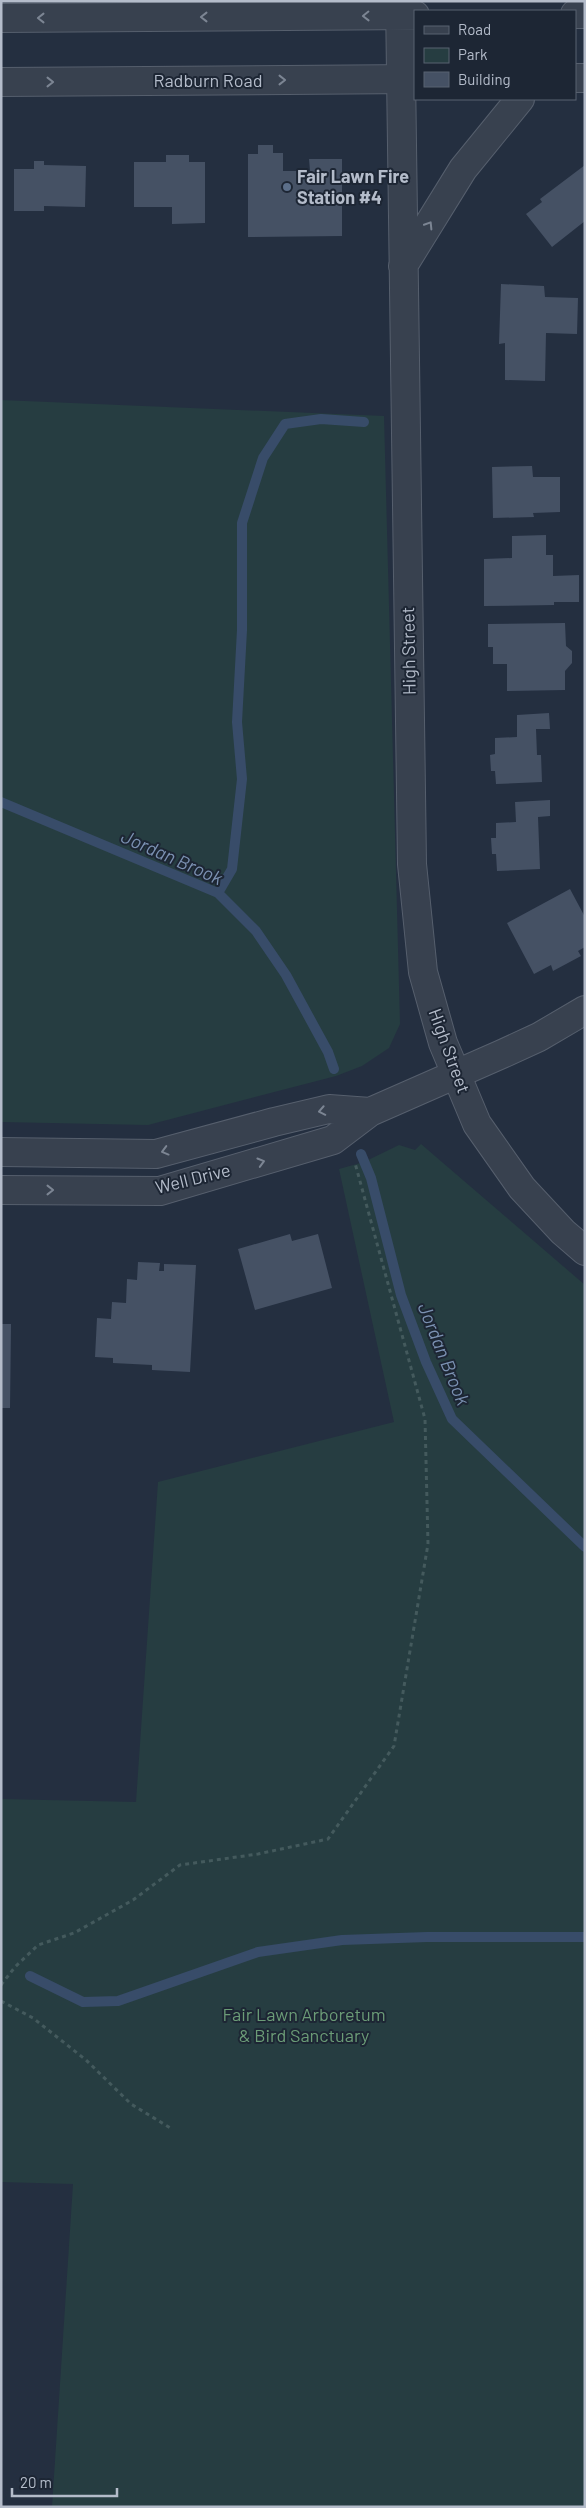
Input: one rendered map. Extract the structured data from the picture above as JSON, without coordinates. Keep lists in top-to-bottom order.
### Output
{
  "streets": {
    "street": ["Radburn Road", "High Street", "Well Drive"]
  },
  "crossings": [
    ["Radburn Road", "High Street"],
    ["High Street", "Well Drive"]
  ],
  "water": ["Jordan Brook"],
  "parks": ["Fair Lawn Arboretum & Bird Sanctuary"],
  "places": ["Fair Lawn Fire Station #4"],
  "legend": ["Road", "Park", "Building"],
  "scale_bar": "20 m"
}
